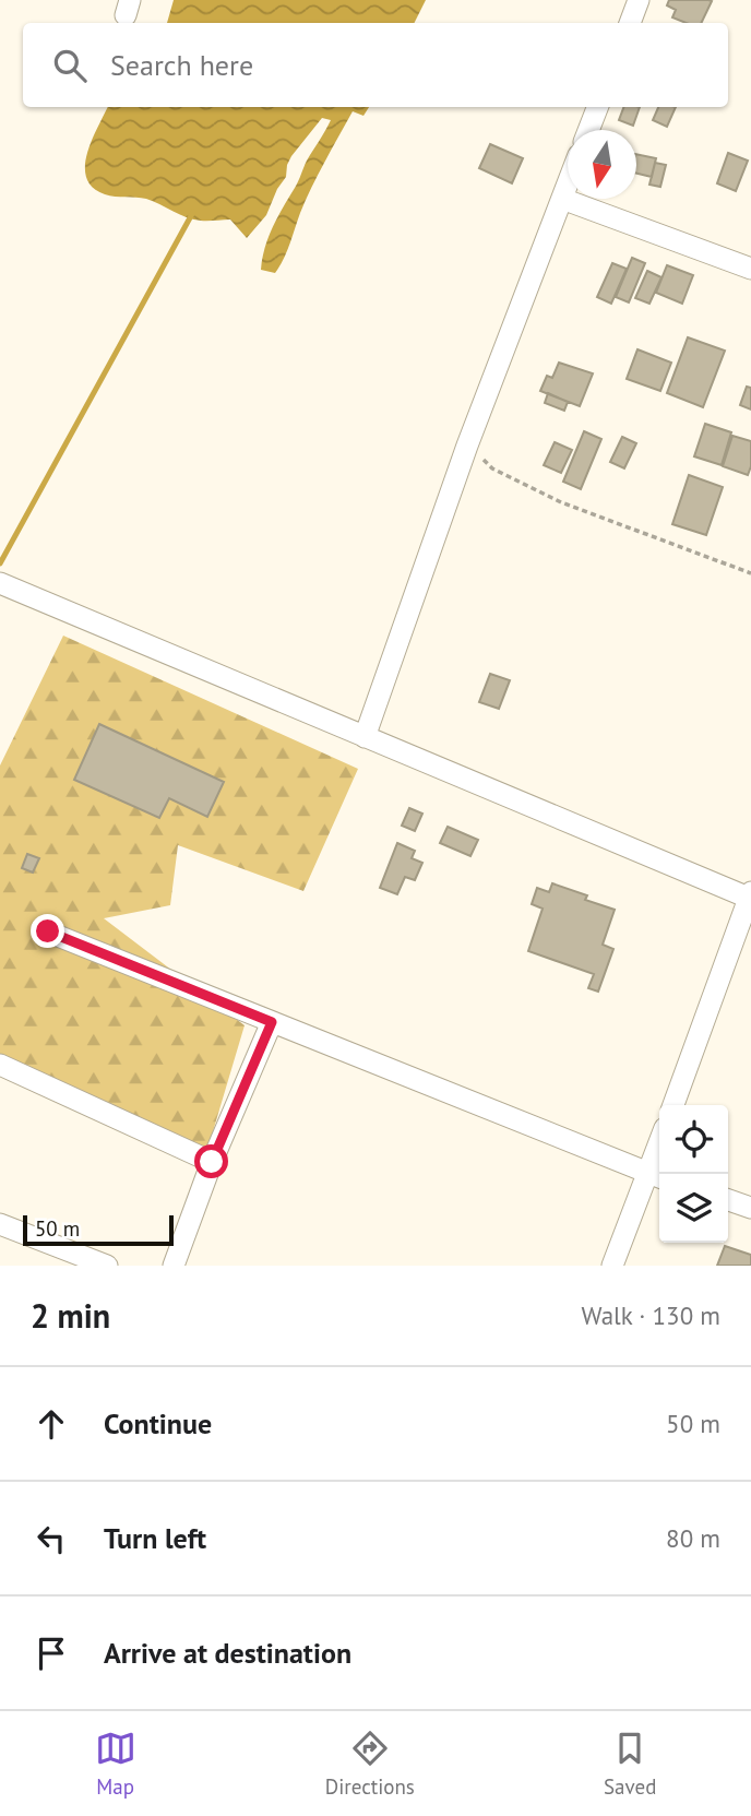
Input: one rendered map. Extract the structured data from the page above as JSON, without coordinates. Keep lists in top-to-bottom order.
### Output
{
  "scale_bar": "50 m",
  "north": "bottom",
  "page": {
    "search": "Search here",
    "scale": "50 m",
    "heading": ["2 min", "Walk · 130 m"],
    "list": [
      ["Continue", "50 m"],
      ["Turn left", "80 m"],
      "Arrive at destination"
    ],
    "nav": ["Map", "Directions", "Saved"]
  }
}
